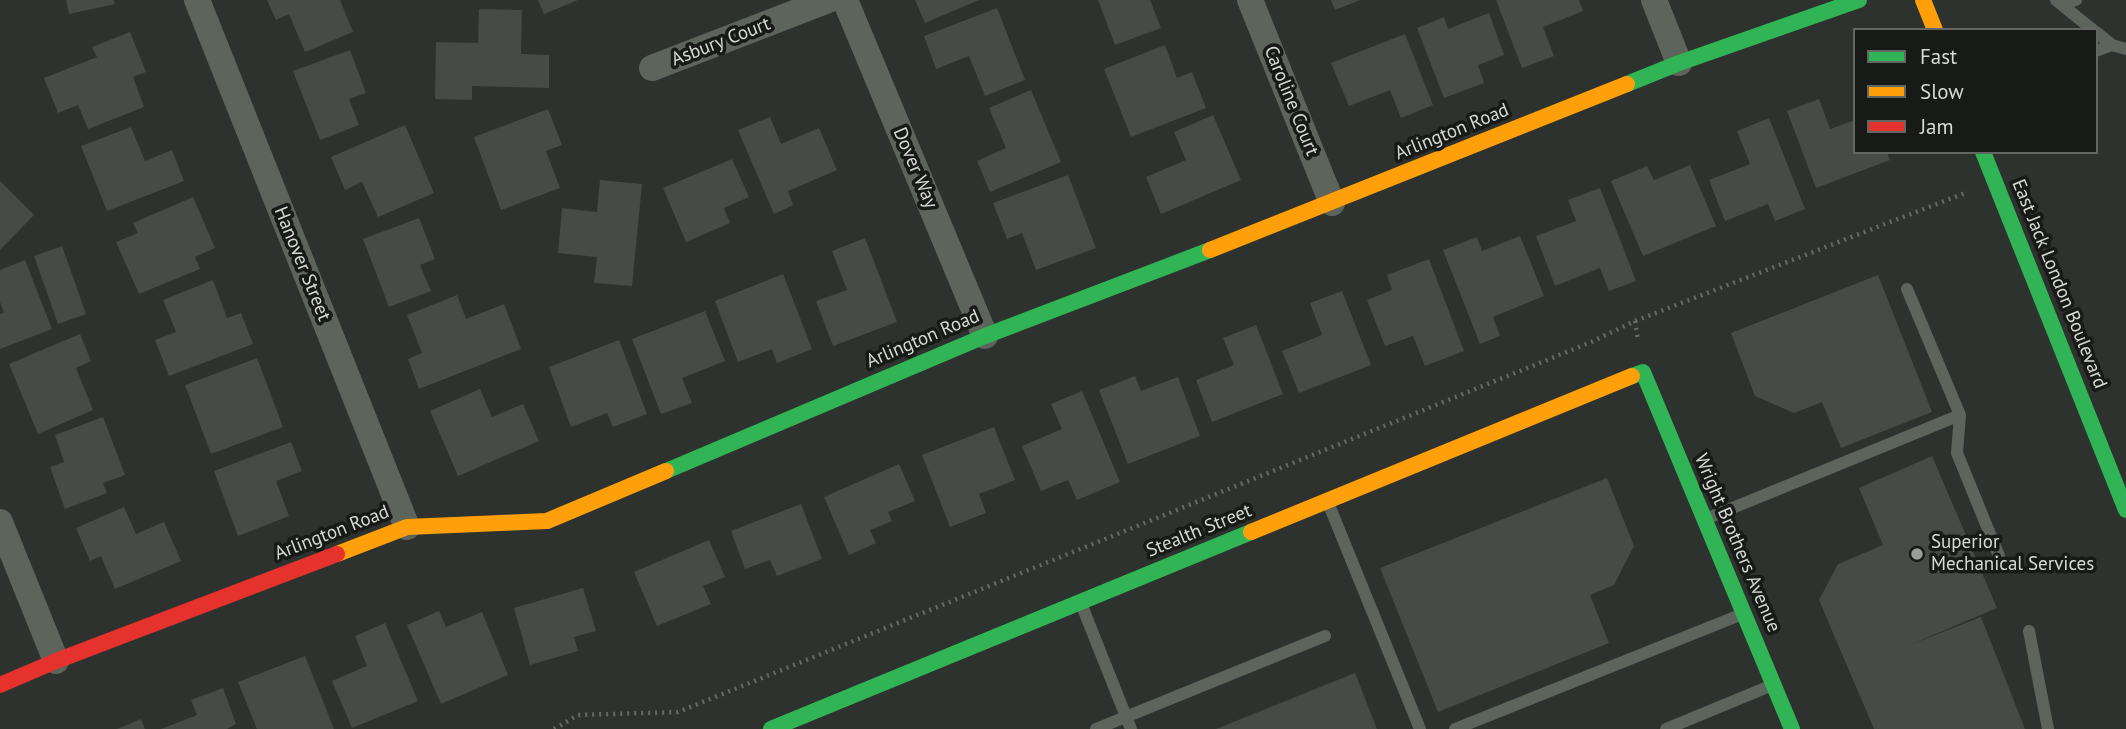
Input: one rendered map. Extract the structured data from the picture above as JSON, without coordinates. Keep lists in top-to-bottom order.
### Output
{
  "streets": {
    "street": [
      "Asbury Court",
      "Caroline Court",
      "Arlington Road",
      "Dover Way",
      "Hanover Street",
      "East Jack London Boulevard",
      "Stealth Street",
      "Wright Brothers Avenue"
    ]
  },
  "crossings": [
    ["Caroline Court", "Arlington Road"],
    ["Arlington Road", "Dover Way"],
    ["Arlington Road", "Hanover Street"],
    ["Stealth Street", "Wright Brothers Avenue"]
  ],
  "places": ["Superior Mechanical Services"],
  "legend": ["Fast", "Slow", "Jam"]
}
